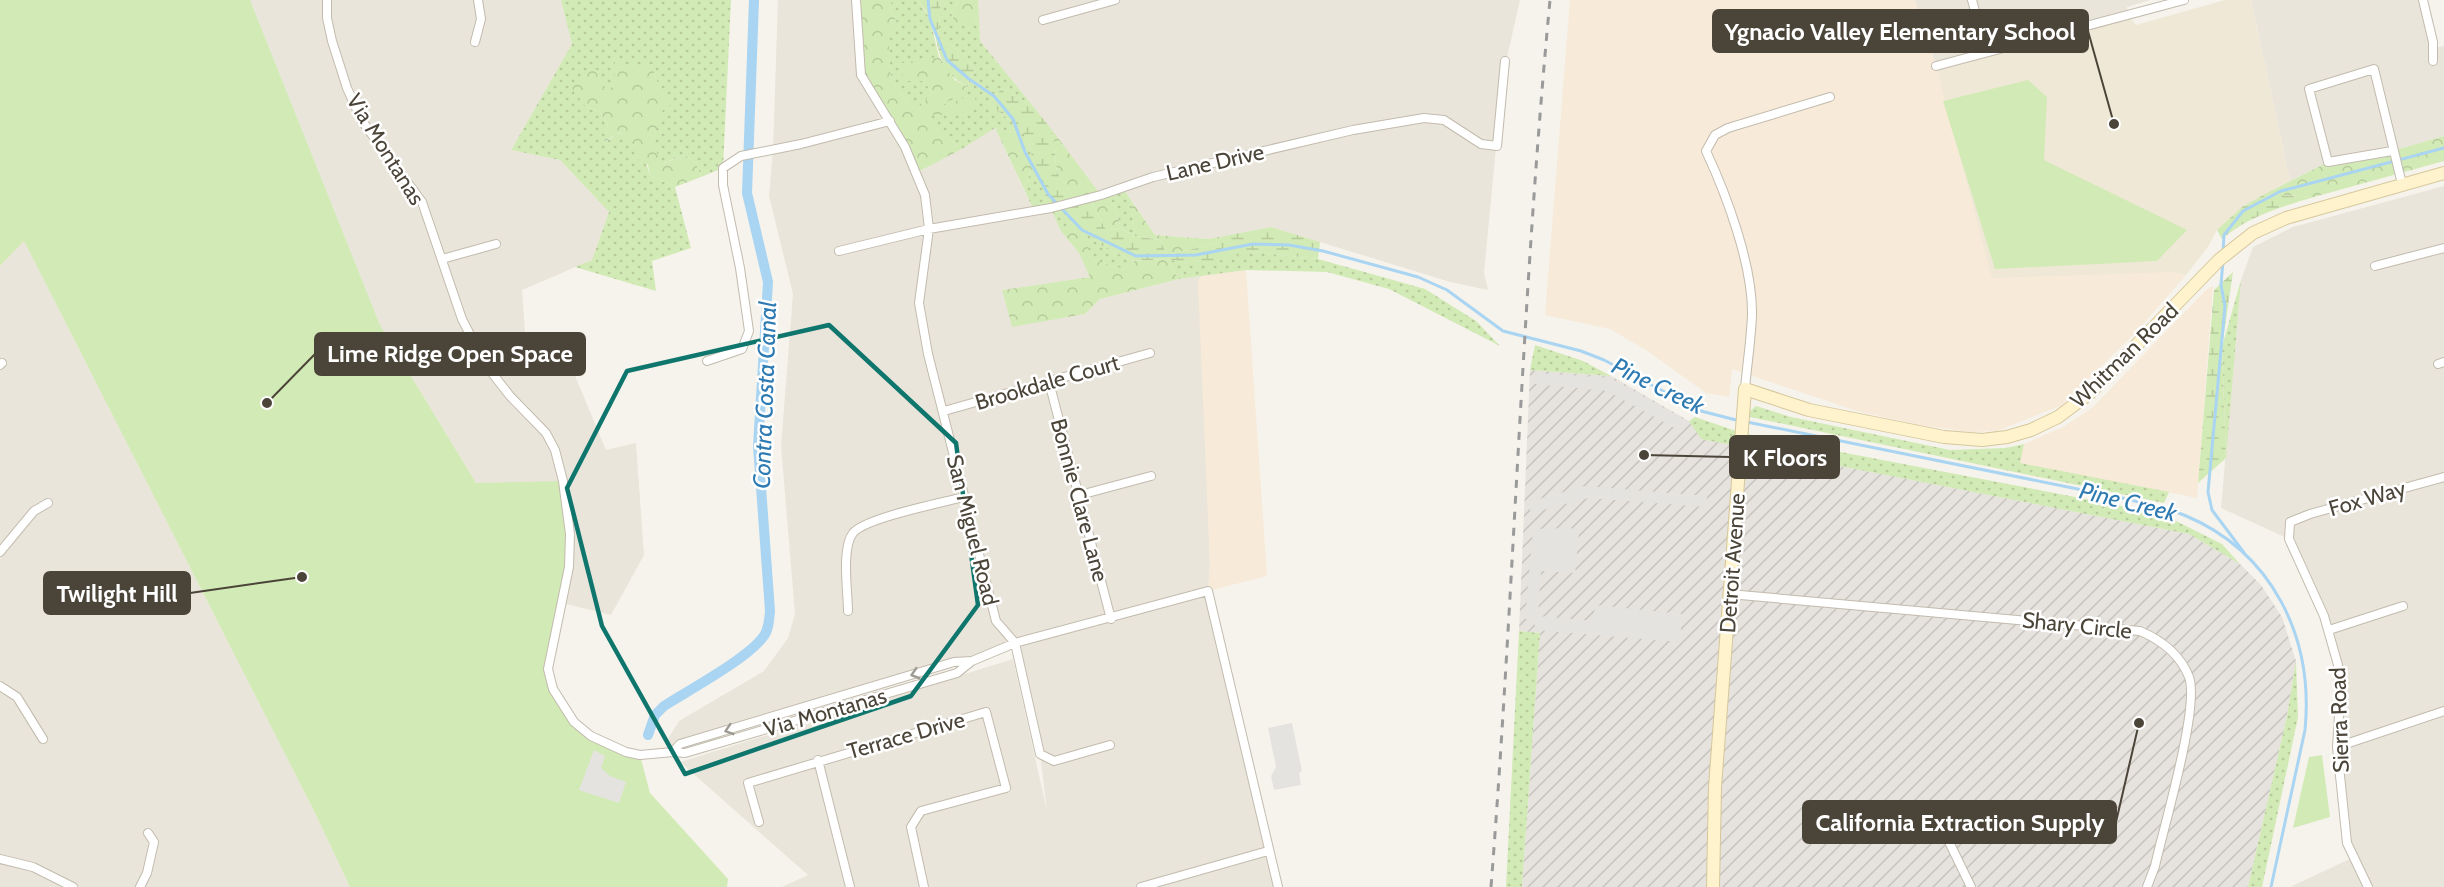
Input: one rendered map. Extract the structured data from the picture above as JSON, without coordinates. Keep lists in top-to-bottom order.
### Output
{
  "streets": {
    "street": [
      "Via Montanas",
      "Lane Drive",
      "Whitman Road",
      "Brookdale Court",
      "Fox Way",
      "Bonnie Clare Lane",
      "San Miguel Road",
      "Detroit Avenue",
      "Shary Circle",
      "Sierra Road",
      "Terrace Drive"
    ]
  },
  "crossings": [
    ["Via Montanas", "San Miguel Road"],
    ["Lane Drive", "San Miguel Road"],
    ["Whitman Road", "Detroit Avenue"],
    ["Brookdale Court", "Bonnie Clare Lane"],
    ["Brookdale Court", "San Miguel Road"],
    ["Fox Way", "Sierra Road"],
    ["Detroit Avenue", "Shary Circle"]
  ],
  "water": ["Pine Creek", "Contra Costa Canal"],
  "places": [
    "Ygnacio Valley Elementary School",
    "Lime Ridge Open Space",
    "K Floors",
    "Twilight Hill",
    "California Extraction Supply"
  ]
}
